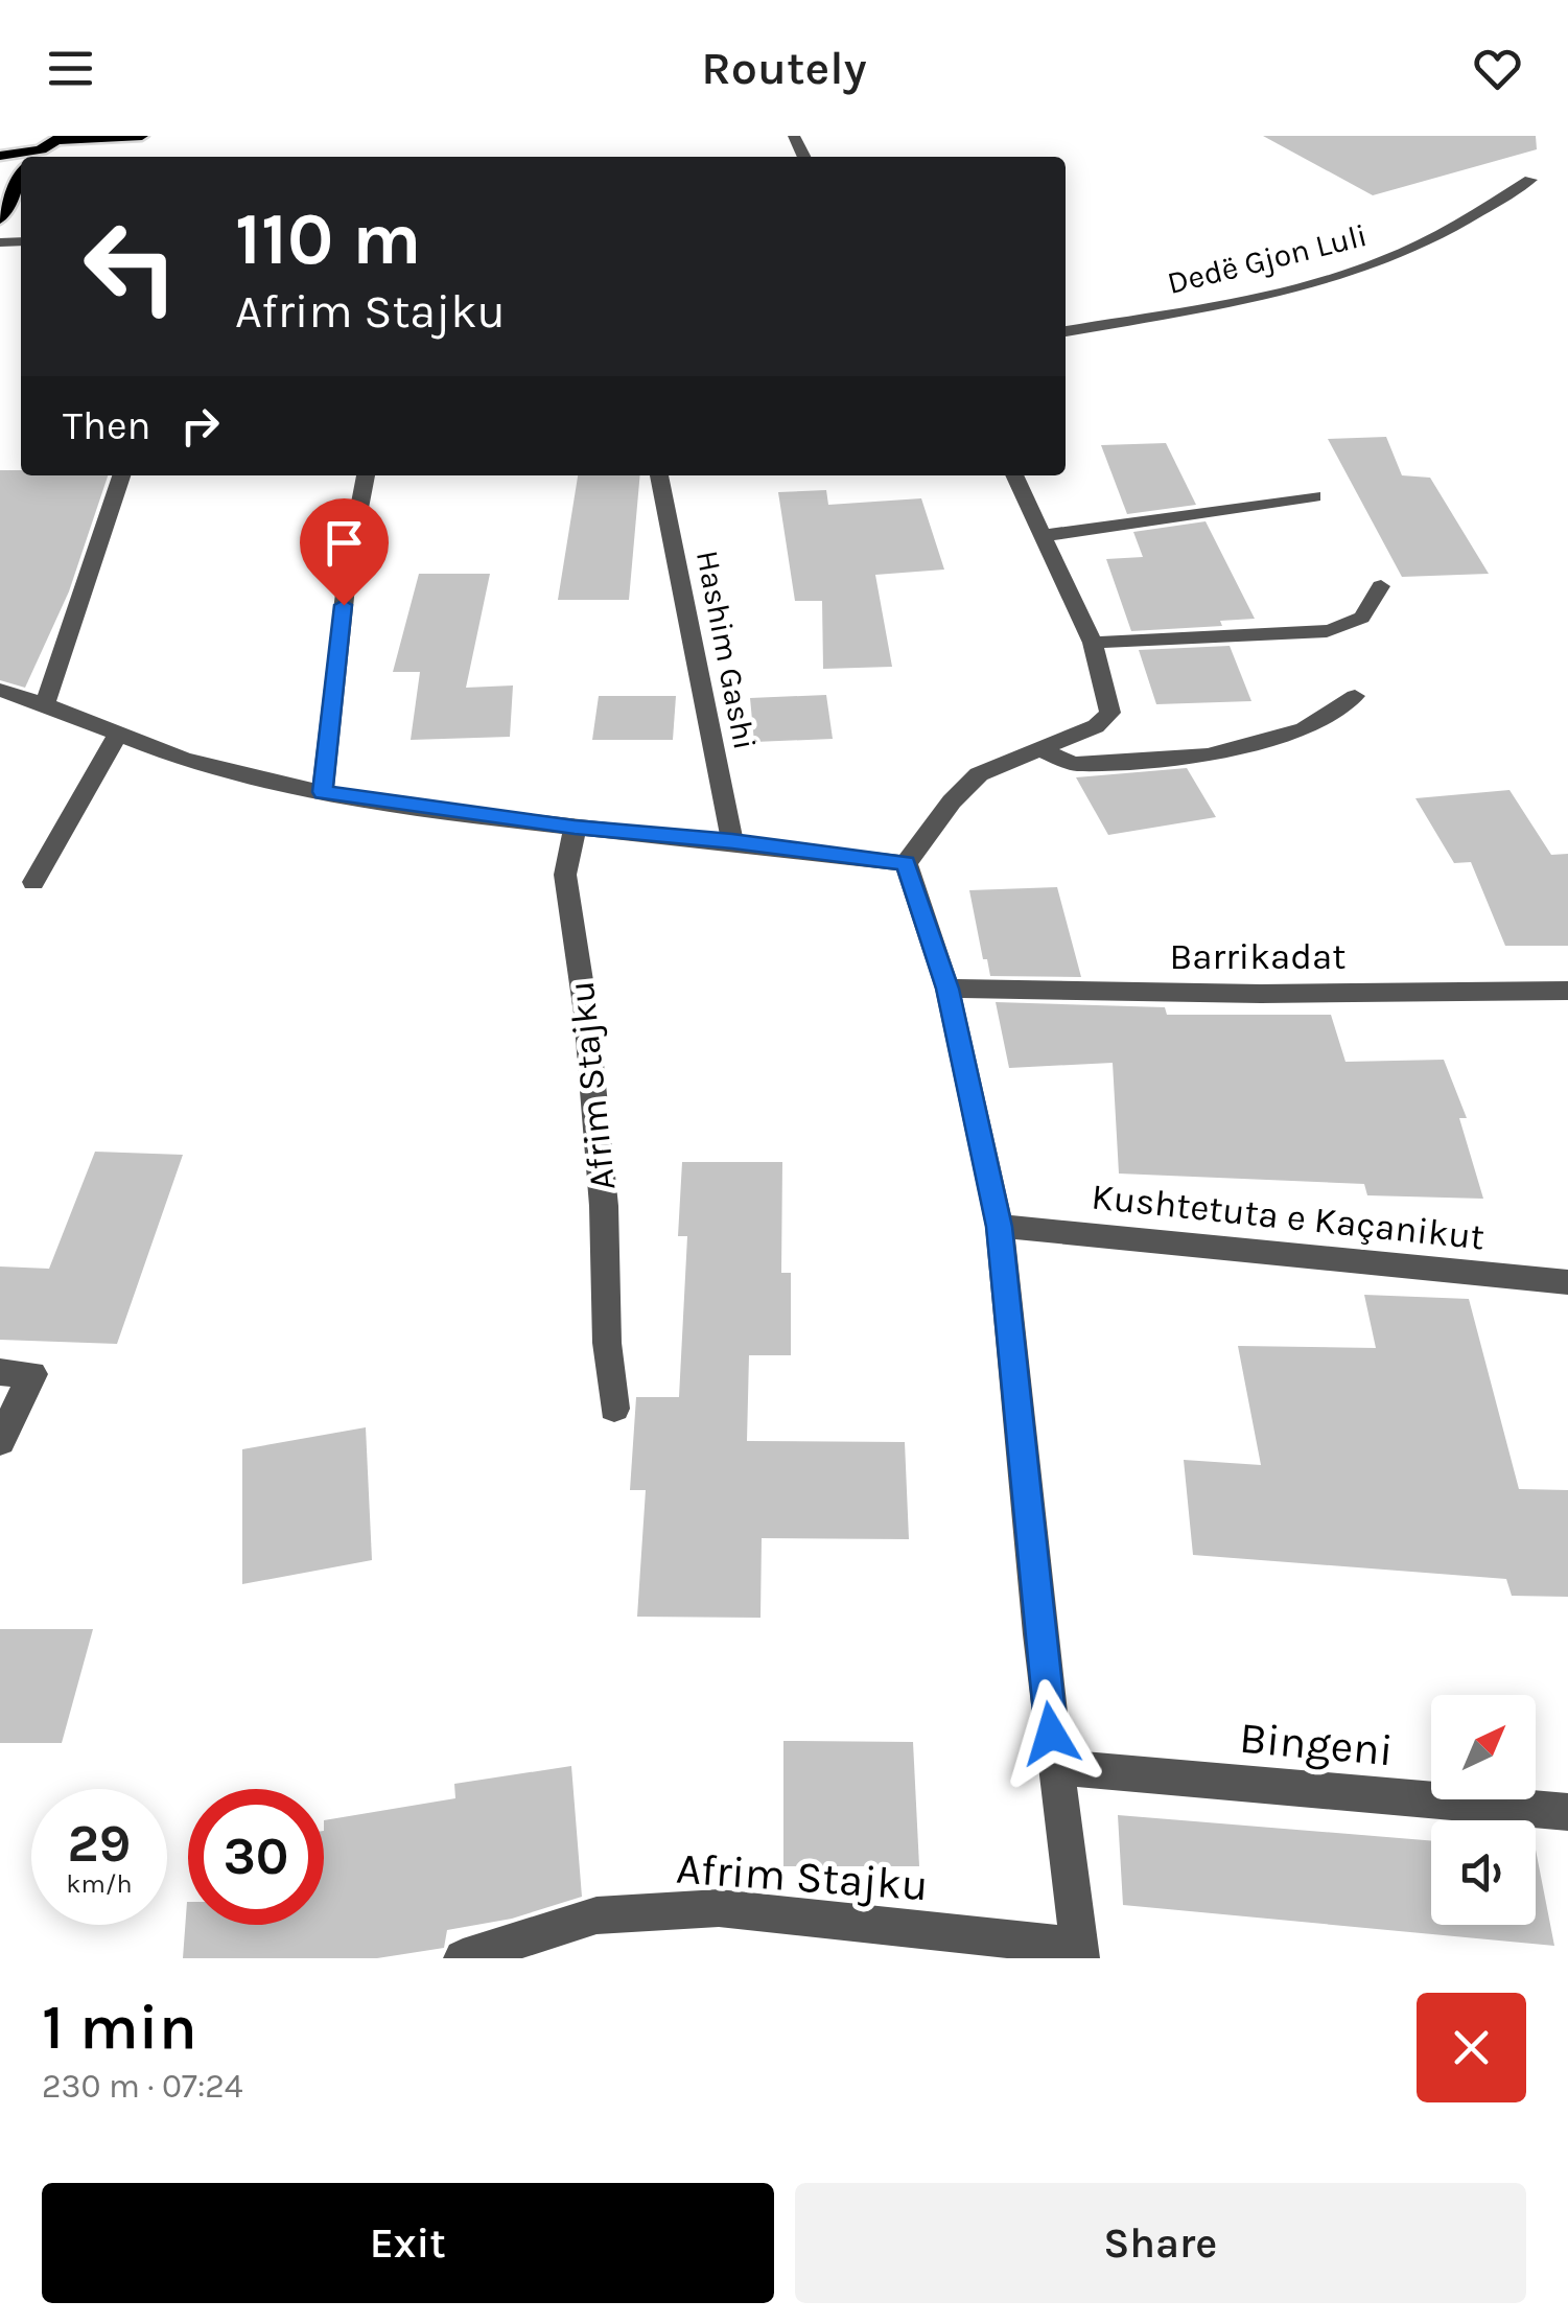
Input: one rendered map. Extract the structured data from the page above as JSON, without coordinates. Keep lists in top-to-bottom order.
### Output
{
  "streets": {
    "street": [
      "Dedë Gjon Luli",
      "Hashim Gashi",
      "Barrikadat",
      "Afrim Stajku",
      "Kushtetuta e Kaçanikut",
      "Bingeni"
    ]
  },
  "crossings": [
    ["Barrikadat", "Afrim Stajku"],
    ["Afrim Stajku", "Kushtetuta e Kaçanikut"],
    ["Afrim Stajku", "Bingeni"]
  ],
  "north": "top right",
  "page": {
    "header": "Routely",
    "turn": ["110 m", "Afrim Stajku"],
    "then": "Then",
    "speed": "29 km/h",
    "limit": "30",
    "heading": ["1 min", "230 m · 07:24"],
    "buttons": ["Exit", "Share"]
  }
}
